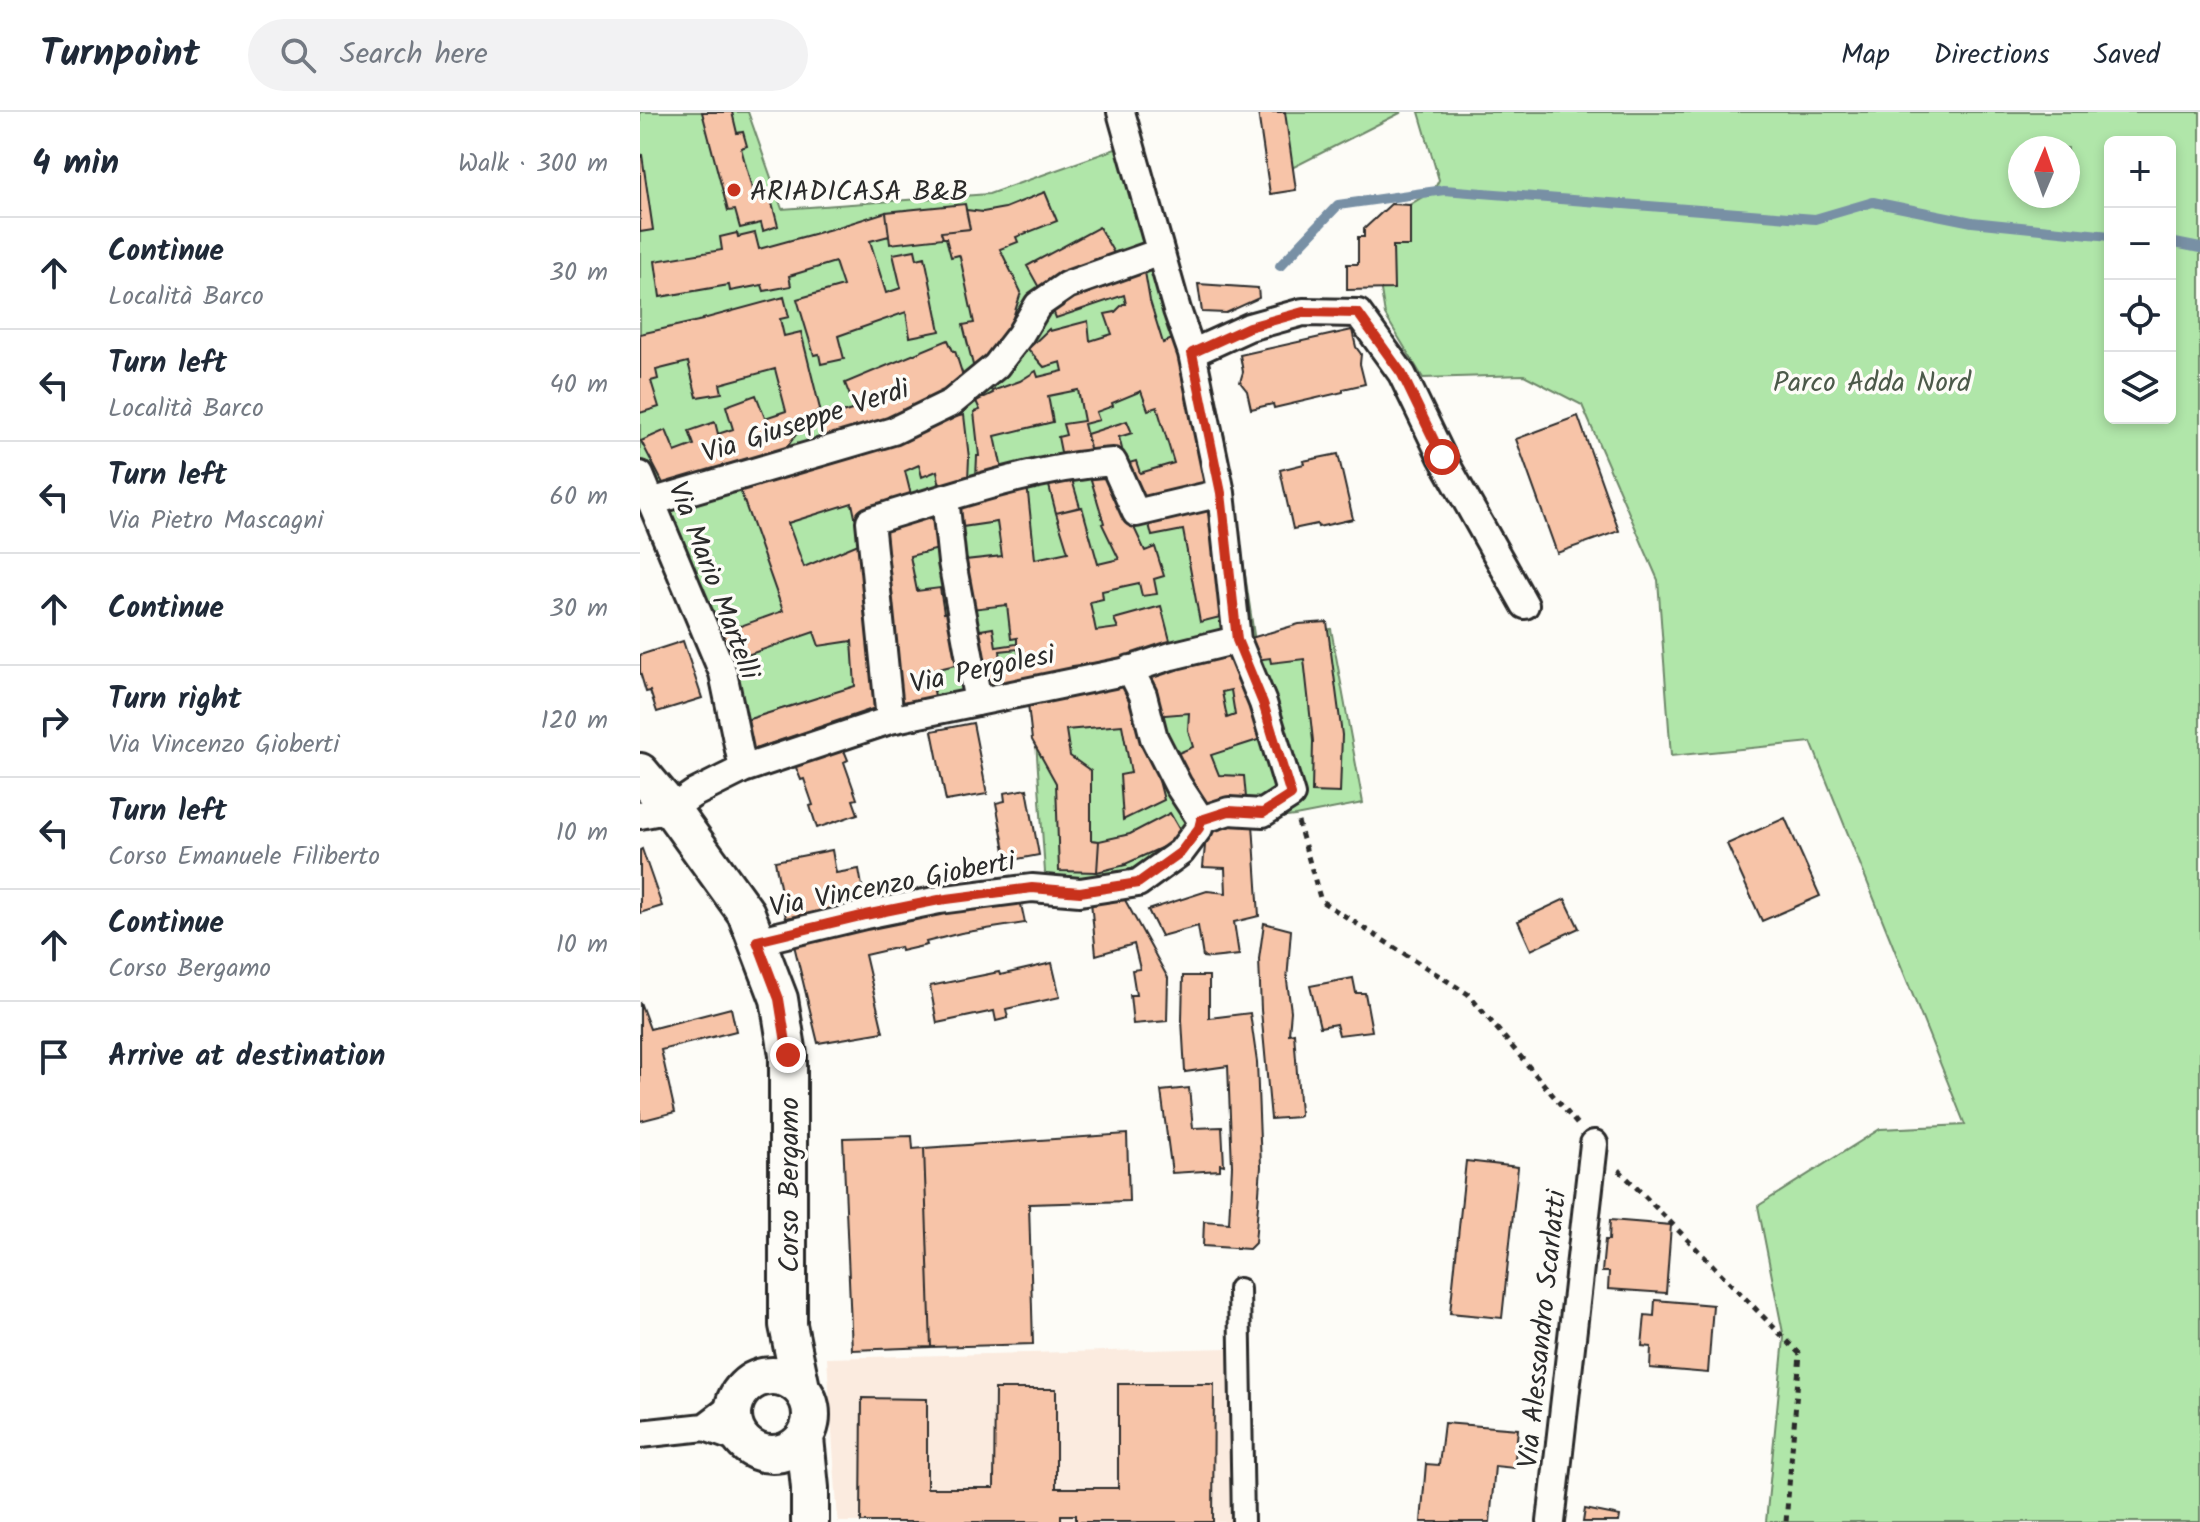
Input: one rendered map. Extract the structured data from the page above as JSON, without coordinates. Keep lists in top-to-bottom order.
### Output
{
  "streets": {
    "main road": ["Corso Bergamo"],
    "street": [
      "Via Giuseppe Verdi",
      "Via Mario Martelli",
      "Via Pergolesi",
      "Via Vincenzo Gioberti",
      "Via Alessandro Scarlatti"
    ]
  },
  "crossings": [
    ["Via Giuseppe Verdi", "Via Mario Martelli"],
    ["Via Mario Martelli", "Via Pergolesi"],
    ["Via Vincenzo Gioberti", "Corso Bergamo"]
  ],
  "parks": ["Parco Adda Nord"],
  "places": ["ARIADICASA B&B"],
  "north": "top",
  "page": {
    "header": "Turnpoint",
    "search": "Search here",
    "nav": ["Map", "Directions", "Saved"],
    "heading": ["4 min", "Walk · 300 m"],
    "map_buttons": ["+", "−"],
    "list": [
      ["Continue", "Località Barco", "30 m"],
      ["Turn left", "Località Barco", "40 m"],
      ["Turn left", "Via Pietro Mascagni", "60 m"],
      ["Continue", "30 m"],
      ["Turn right", "Via Vincenzo Gioberti", "120 m"],
      ["Turn left", "Corso Emanuele Filiberto", "10 m"],
      ["Continue", "Corso Bergamo", "10 m"],
      "Arrive at destination"
    ]
  }
}
